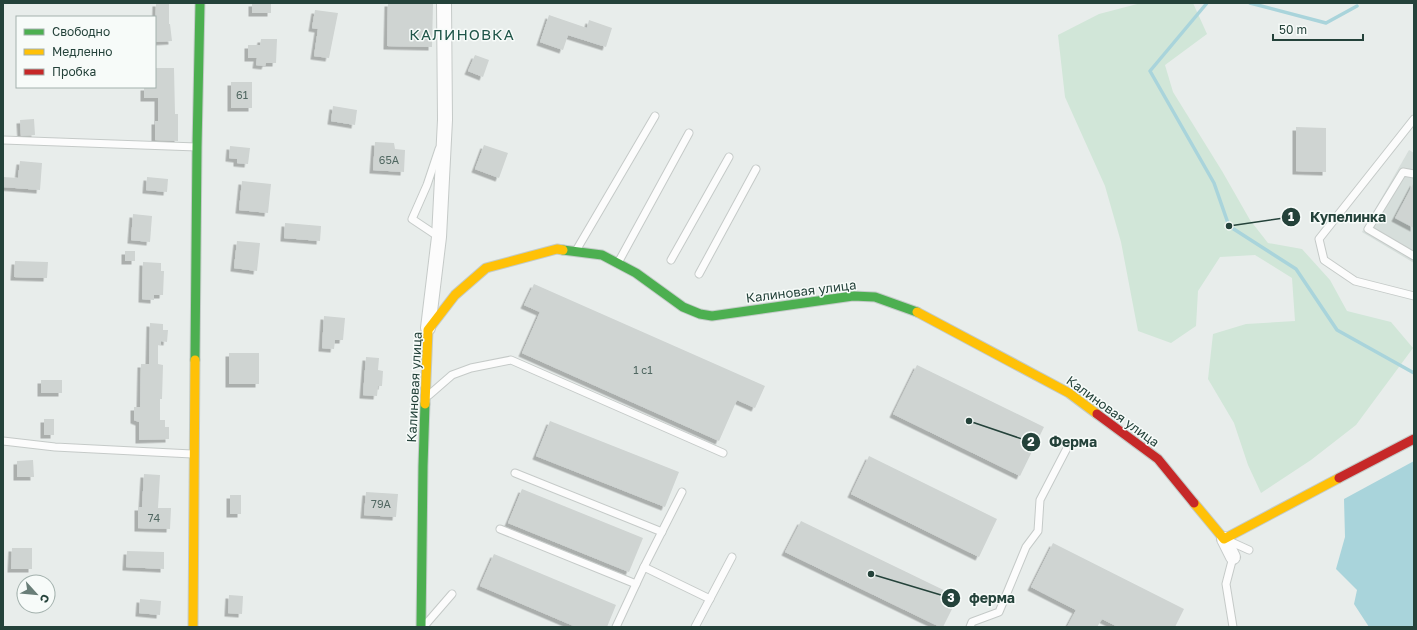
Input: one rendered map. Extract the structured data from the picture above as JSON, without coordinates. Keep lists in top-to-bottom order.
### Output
{
  "streets": {
    "street": ["Калиновая улица"]
  },
  "districts": ["КАЛИНОВКА"],
  "places": ["Купелинка", "Ферма", "ферма"],
  "house_numbers": [
    "61",
    "65А",
    "1 с1",
    "79А",
    "74"
  ],
  "legend": ["Свободно", "Медленно", "Пробка"],
  "scale_bar": "50 m",
  "north": "bottom right"
}
